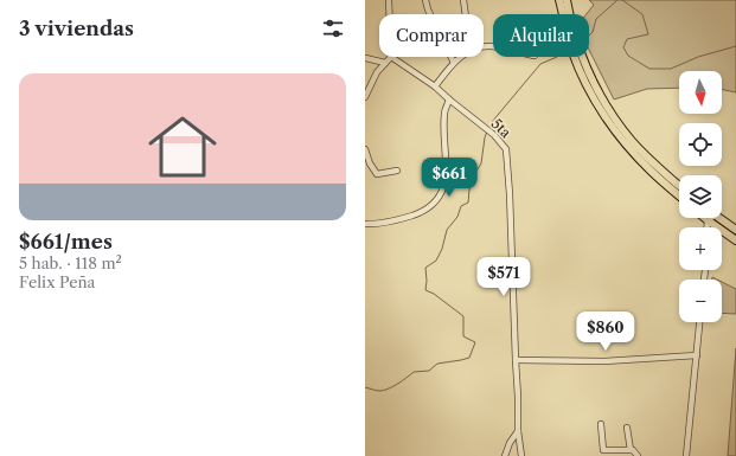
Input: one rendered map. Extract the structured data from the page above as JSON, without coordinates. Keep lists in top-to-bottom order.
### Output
{
  "streets": {
    "street": ["5ta"]
  },
  "north": "bottom",
  "page": {
    "heading": "3 viviendas",
    "chip": ["Comprar", "Alquilar"],
    "list": [
      {
        "name": "$661/mes",
        "note": "5 hab. · 118 m² · Felix Peña"
      }
    ],
    "map_buttons": ["+", "−"],
    "price": ["$661", "$571", "$860"]
  }
}
